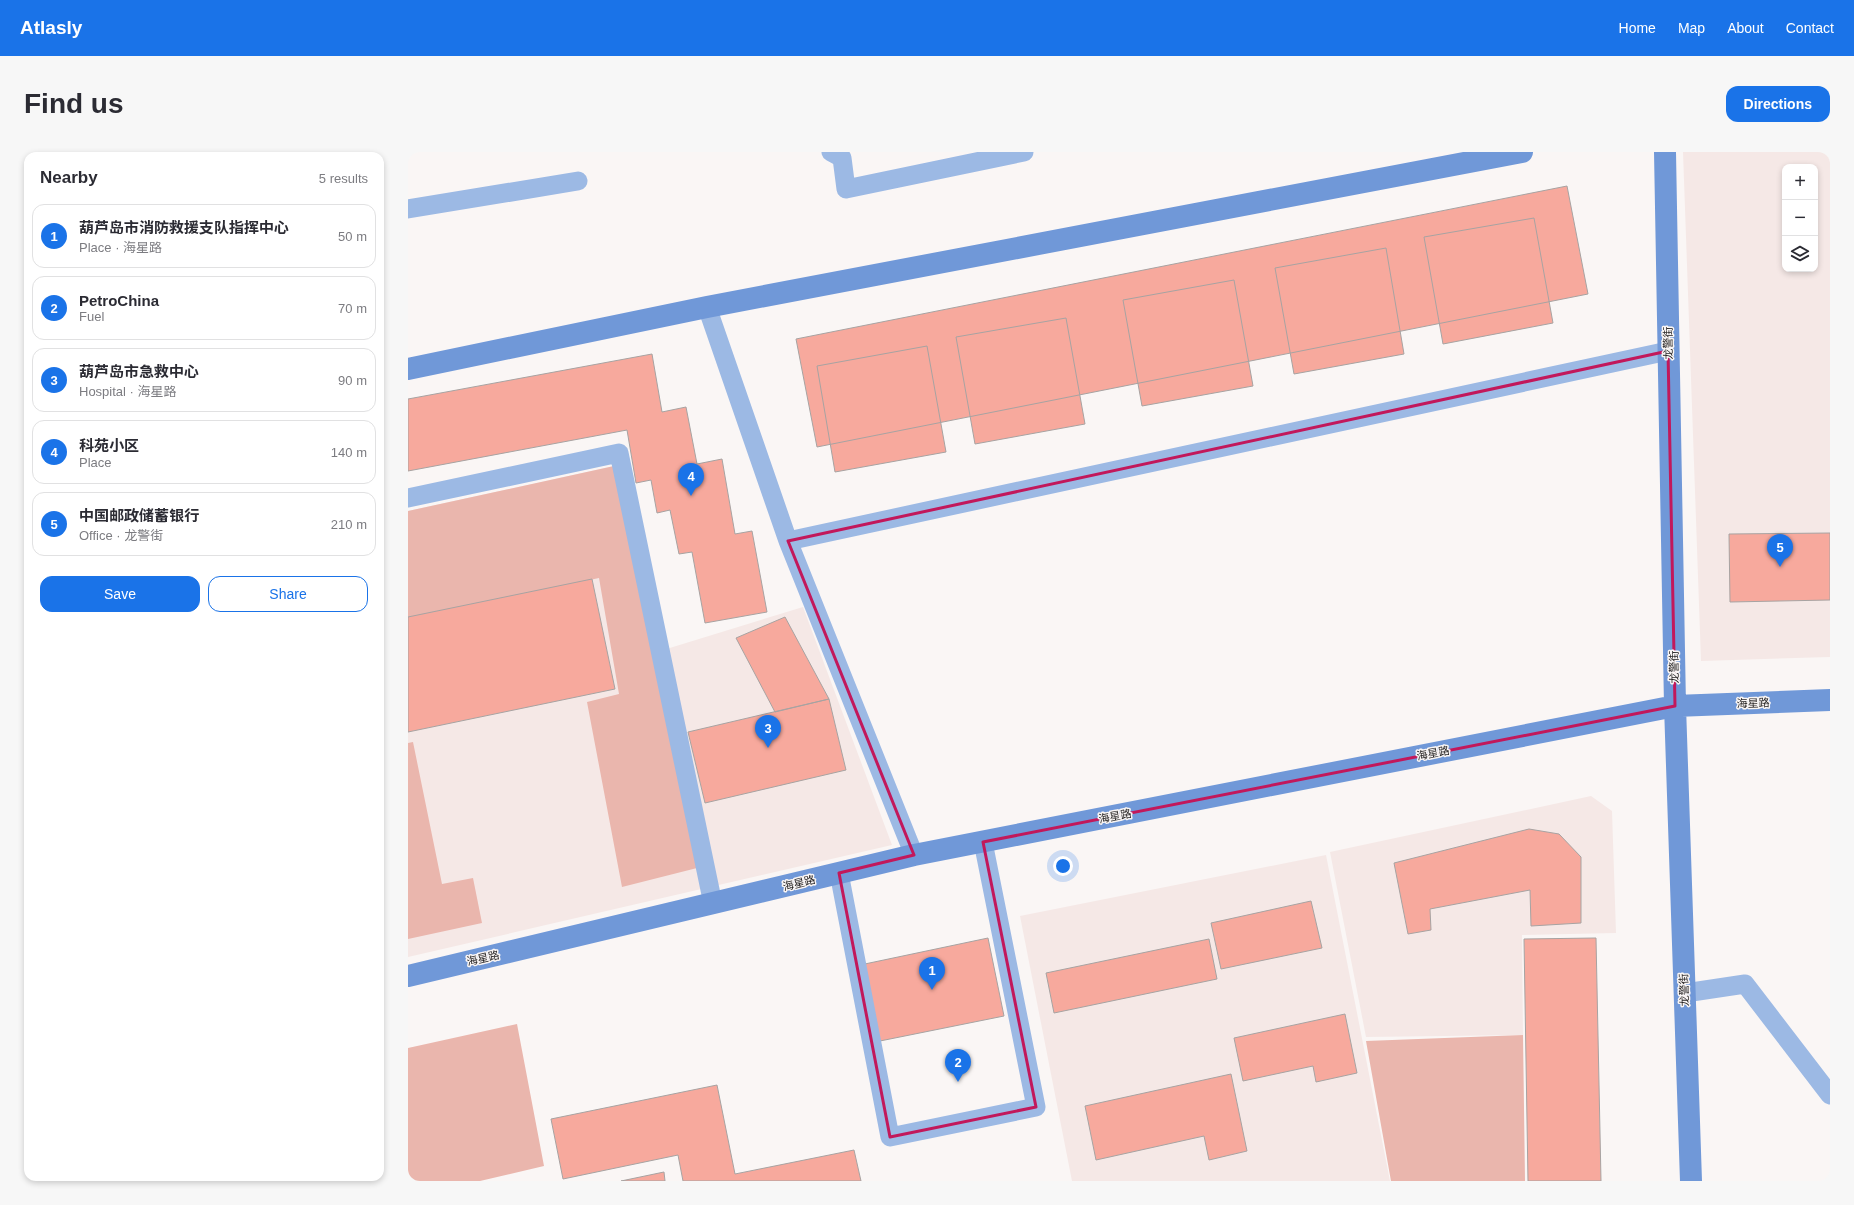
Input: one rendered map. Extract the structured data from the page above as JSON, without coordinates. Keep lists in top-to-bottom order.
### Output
{
  "streets": {
    "street": ["龙警街", "海星路"]
  },
  "crossings": [
    ["龙警街", "海星路"]
  ],
  "page": {
    "header": "Atlasly",
    "nav": [
      "Home",
      "Map",
      "About",
      "Contact"
    ],
    "buttons": [
      "Directions",
      ["Save", "Share"]
    ],
    "title": "Find us",
    "heading": ["Nearby", "5 results"],
    "map_buttons": ["+", "−"],
    "list": [
      {
        "mark": "1",
        "name": "葫芦岛市消防救援支队指挥中心",
        "note": "Place · 海星路",
        "value": "50 m"
      },
      {
        "mark": "2",
        "name": "PetroChina",
        "note": "Fuel",
        "value": "70 m"
      },
      {
        "mark": "3",
        "name": "葫芦岛市急救中心",
        "note": "Hospital · 海星路",
        "value": "90 m"
      },
      {
        "mark": "4",
        "name": "科苑小区",
        "note": "Place",
        "value": "140 m"
      },
      {
        "mark": "5",
        "name": "中国邮政储蓄银行",
        "note": "Office · 龙警街",
        "value": "210 m"
      }
    ],
    "pins": [
      "4",
      "5",
      "3",
      "1",
      "2"
    ]
  }
}
